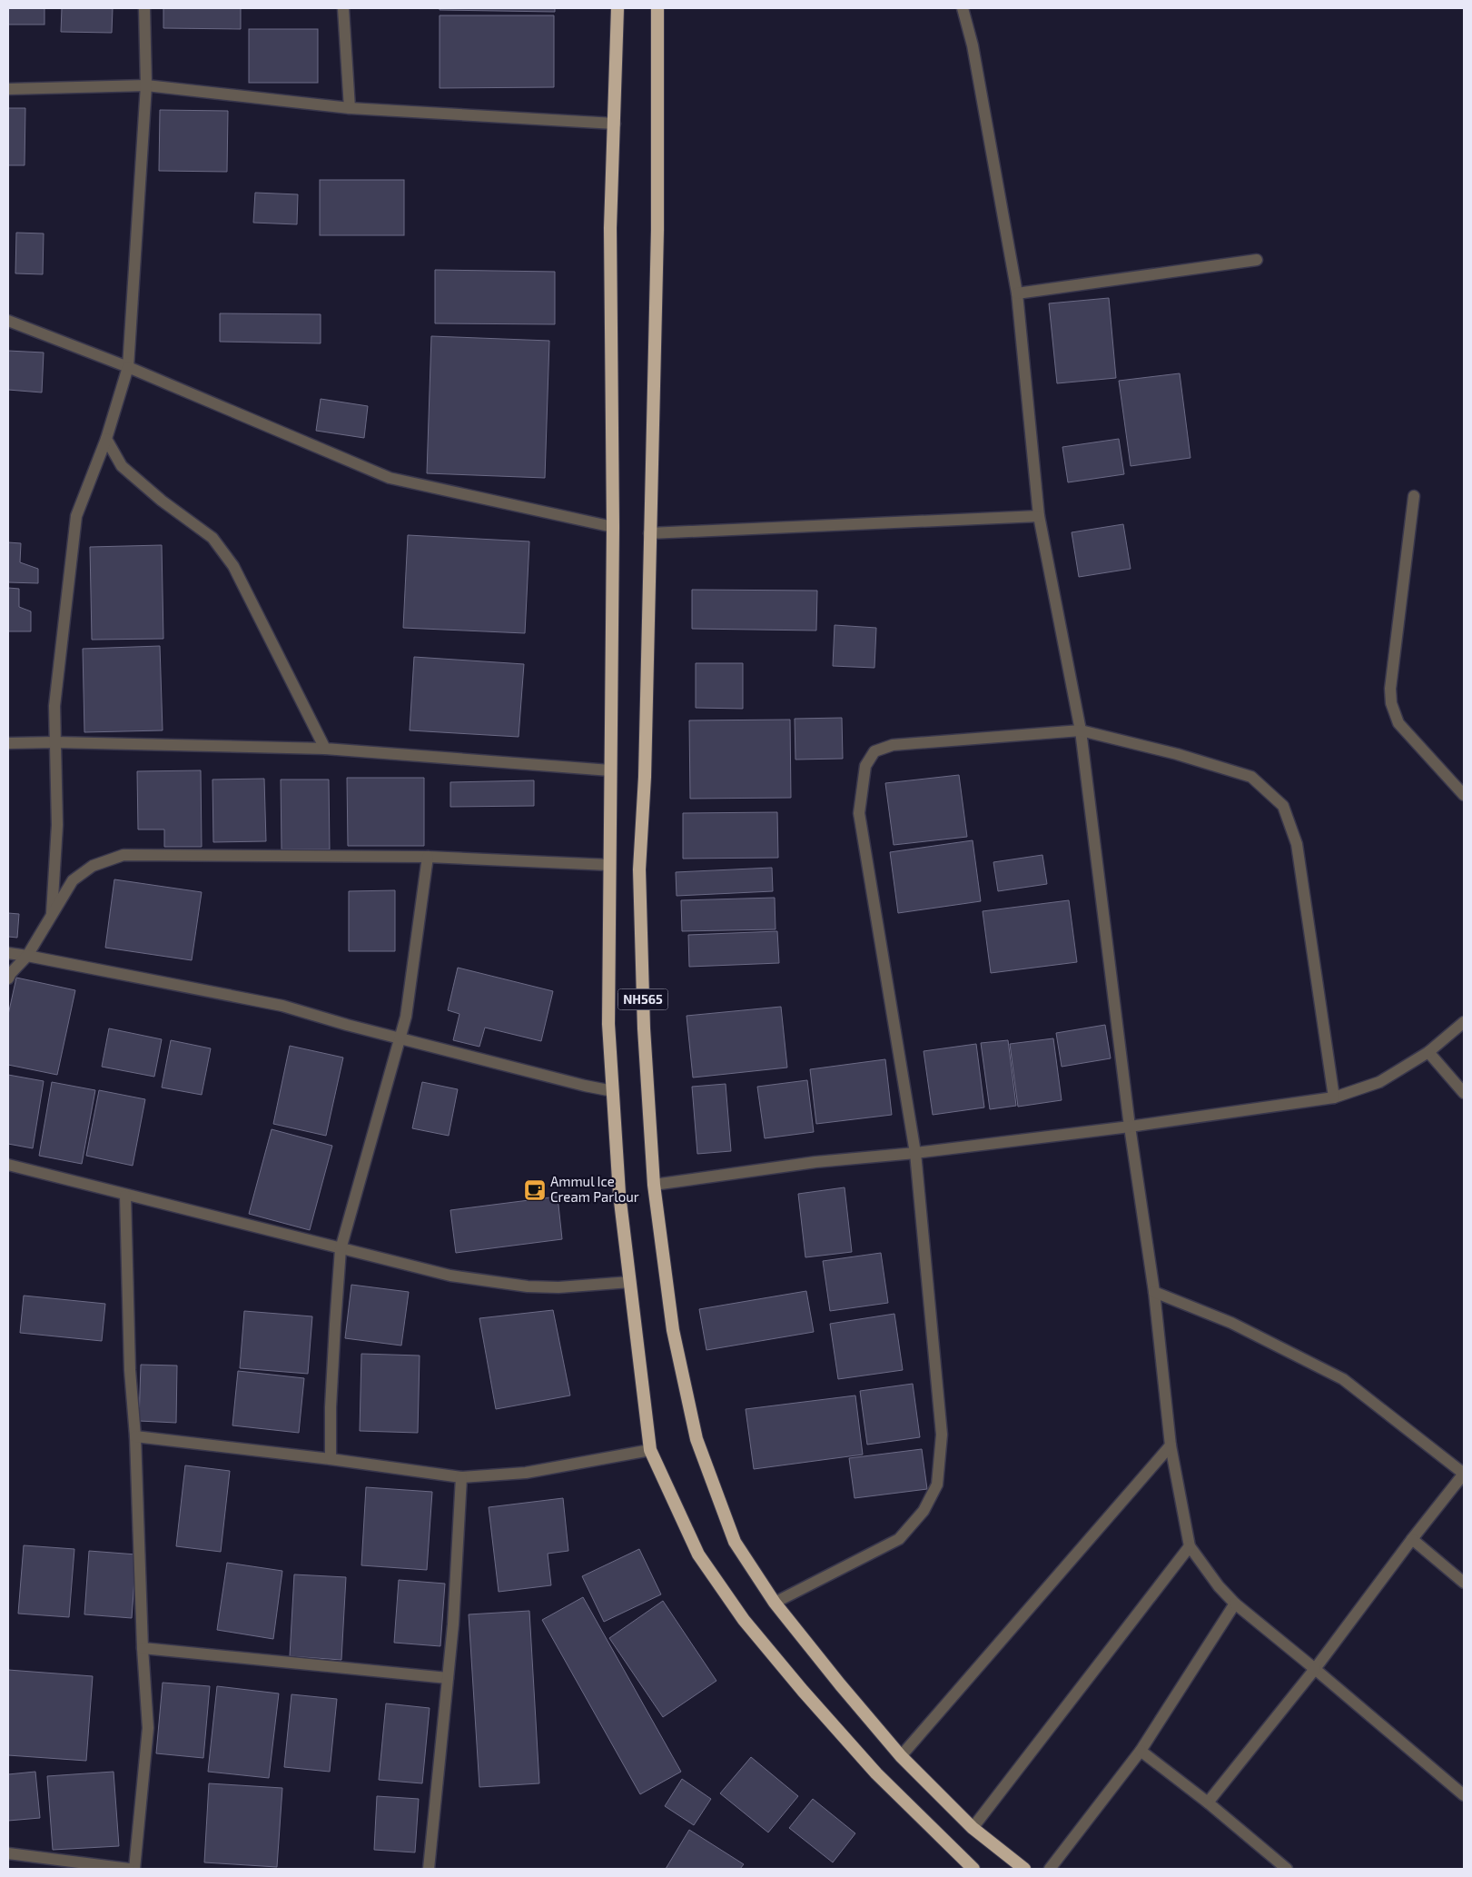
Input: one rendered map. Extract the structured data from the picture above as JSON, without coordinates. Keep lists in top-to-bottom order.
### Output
{
  "streets": {
    "highway": ["NH565"]
  },
  "places": {
    "cafe": ["Ammul Ice Cream Parlour"]
  }
}
